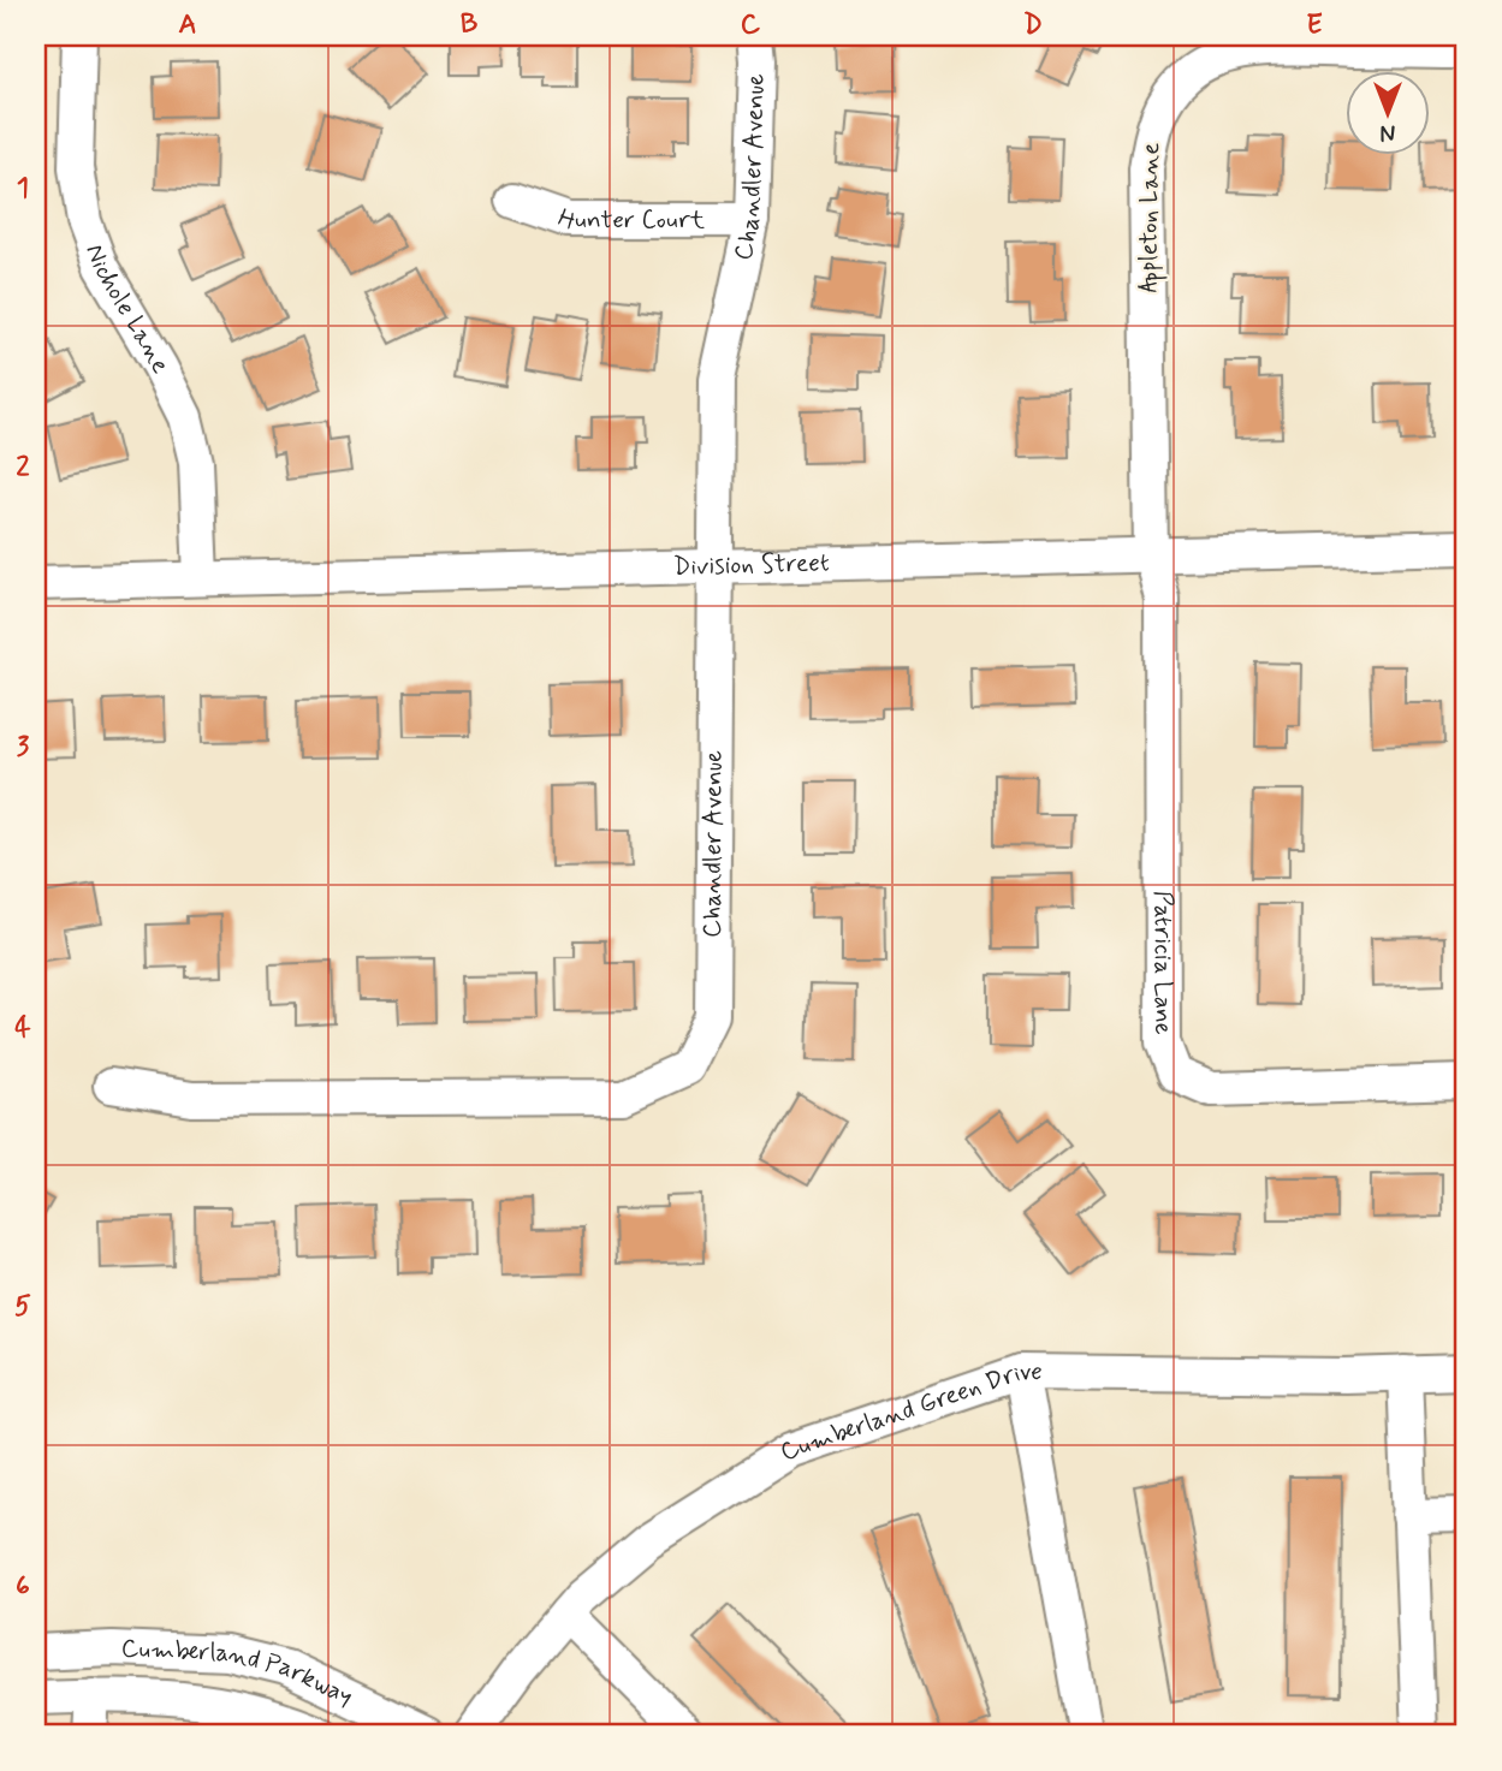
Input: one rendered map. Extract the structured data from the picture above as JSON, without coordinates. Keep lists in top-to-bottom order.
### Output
{
  "streets": {
    "street": [
      "Chandler Avenue",
      "Hunter Court",
      "Appleton Lane",
      "Nichole Lane",
      "Division Street",
      "Patricia Lane",
      "Cumberland Green Drive",
      "Cumberland Parkway"
    ]
  },
  "crossings": [
    ["Chandler Avenue", "Hunter Court"],
    ["Chandler Avenue", "Division Street"],
    ["Appleton Lane", "Division Street"],
    ["Appleton Lane", "Patricia Lane"],
    ["Nichole Lane", "Division Street"],
    ["Division Street", "Patricia Lane"]
  ],
  "north": "bottom",
  "grid": {
    "columns": [
      "A",
      "B",
      "C",
      "D",
      "E"
    ],
    "rows": [
      "1",
      "2",
      "3",
      "4",
      "5",
      "6"
    ]
  }
}
